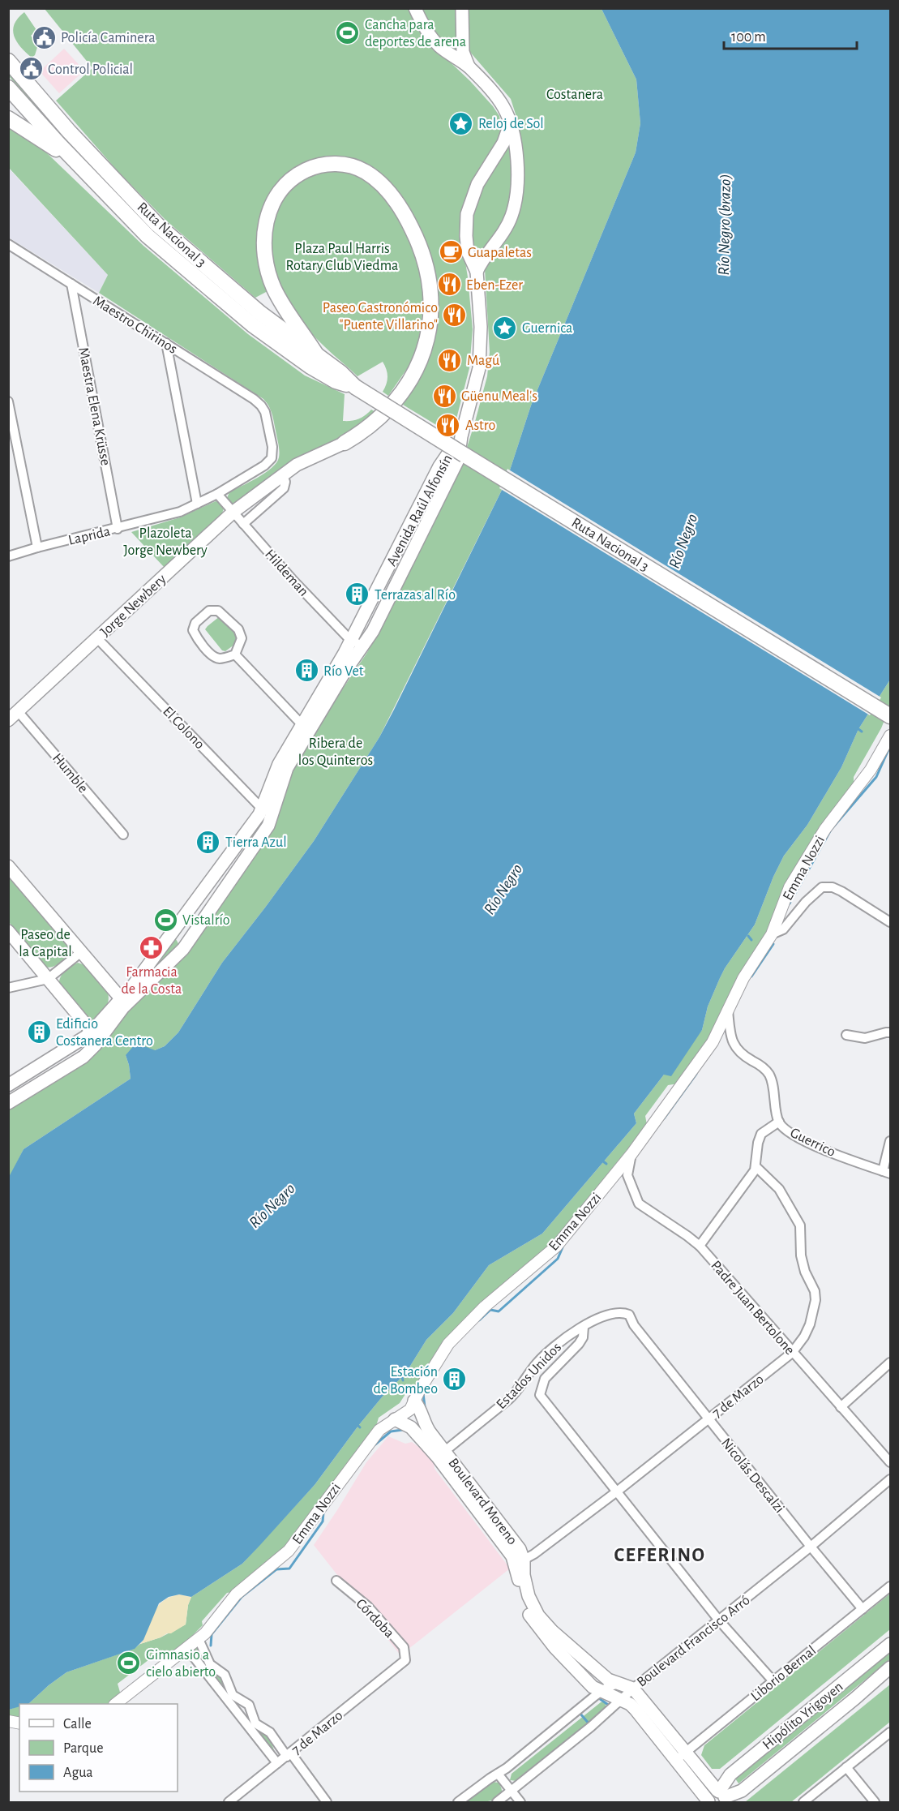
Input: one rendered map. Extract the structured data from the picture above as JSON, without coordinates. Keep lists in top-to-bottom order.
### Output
{
  "streets": {
    "highway": ["Ruta Nacional 3"],
    "main road": [
      "Avenida Raúl Alfonsín",
      "Jorge Newbery",
      "Boulevard Moreno",
      "Hipólito Yrigoyen"
    ],
    "street": [
      "Maestro Chirinos",
      "Maestra Elena Krüsse",
      "Laprida",
      "Hildeman",
      "El Colono",
      "Humble",
      "Emma Nozzi",
      "Guerrico",
      "Padre Juan Bertolone",
      "Estados Unidos",
      "7 de Marzo",
      "Nicolás Descalzi",
      "Córdoba",
      "Boulevard Francisco Arró",
      "Liborio Bernal"
    ]
  },
  "crossings": [
    ["Maestro Chirinos", "Maestra Elena Krüsse"],
    ["Maestro Chirinos", "Laprida"],
    ["Maestra Elena Krüsse", "Laprida"],
    ["Avenida Raúl Alfonsín", "Hildeman"],
    ["Avenida Raúl Alfonsín", "El Colono"],
    ["Laprida", "Hildeman"],
    ["Hildeman", "Jorge Newbery"],
    ["Jorge Newbery", "El Colono"],
    ["Jorge Newbery", "Humble"],
    ["Emma Nozzi", "Guerrico"],
    ["Emma Nozzi", "Padre Juan Bertolone"],
    ["Emma Nozzi", "Boulevard Moreno"],
    ["Padre Juan Bertolone", "7 de Marzo"],
    ["Estados Unidos", "Nicolás Descalzi"],
    ["Estados Unidos", "Boulevard Moreno"],
    ["7 de Marzo", "Nicolás Descalzi"],
    ["7 de Marzo", "Boulevard Moreno"],
    ["7 de Marzo", "Córdoba"],
    ["Nicolás Descalzi", "Boulevard Francisco Arró"],
    ["Nicolás Descalzi", "Liborio Bernal"],
    ["Boulevard Moreno", "Boulevard Francisco Arró"],
    ["Boulevard Moreno", "Liborio Bernal"],
    ["Boulevard Moreno", "Hipólito Yrigoyen"]
  ],
  "districts": ["CEFERINO"],
  "water": ["Río Negro (brazo)", "Río Negro"],
  "parks": [
    "Costanera",
    "Plaza Paul Harris Rotary Club Viedma",
    "Plazoleta Jorge Newbery",
    "Ribera de los Quinteros",
    "Paseo de la Capital"
  ],
  "places": {
    "sports": ["Cancha para deportes de arena", "Vistalrío", "Gimnasio a cielo abierto"],
    "public building": ["Policía Caminera", "Control Policial"],
    "place": ["Reloj de Sol", "Guernica"],
    "cafe": ["Guapaletas"],
    "restaurant": [
      "Eben-Ezer",
      "Paseo Gastronómico \"Puente Villarino\"",
      "Magú",
      "Güenu Meal's",
      "Astro"
    ],
    "building": [
      "Terrazas al Río",
      "Río Vet",
      "Tierra Azul",
      "Edificio Costanera Centro",
      "Estación de Bombeo"
    ],
    "pharmacy": ["Farmacia de la Costa"]
  },
  "legend": ["Calle", "Parque", "Agua"],
  "scale_bar": "100 m"
}
